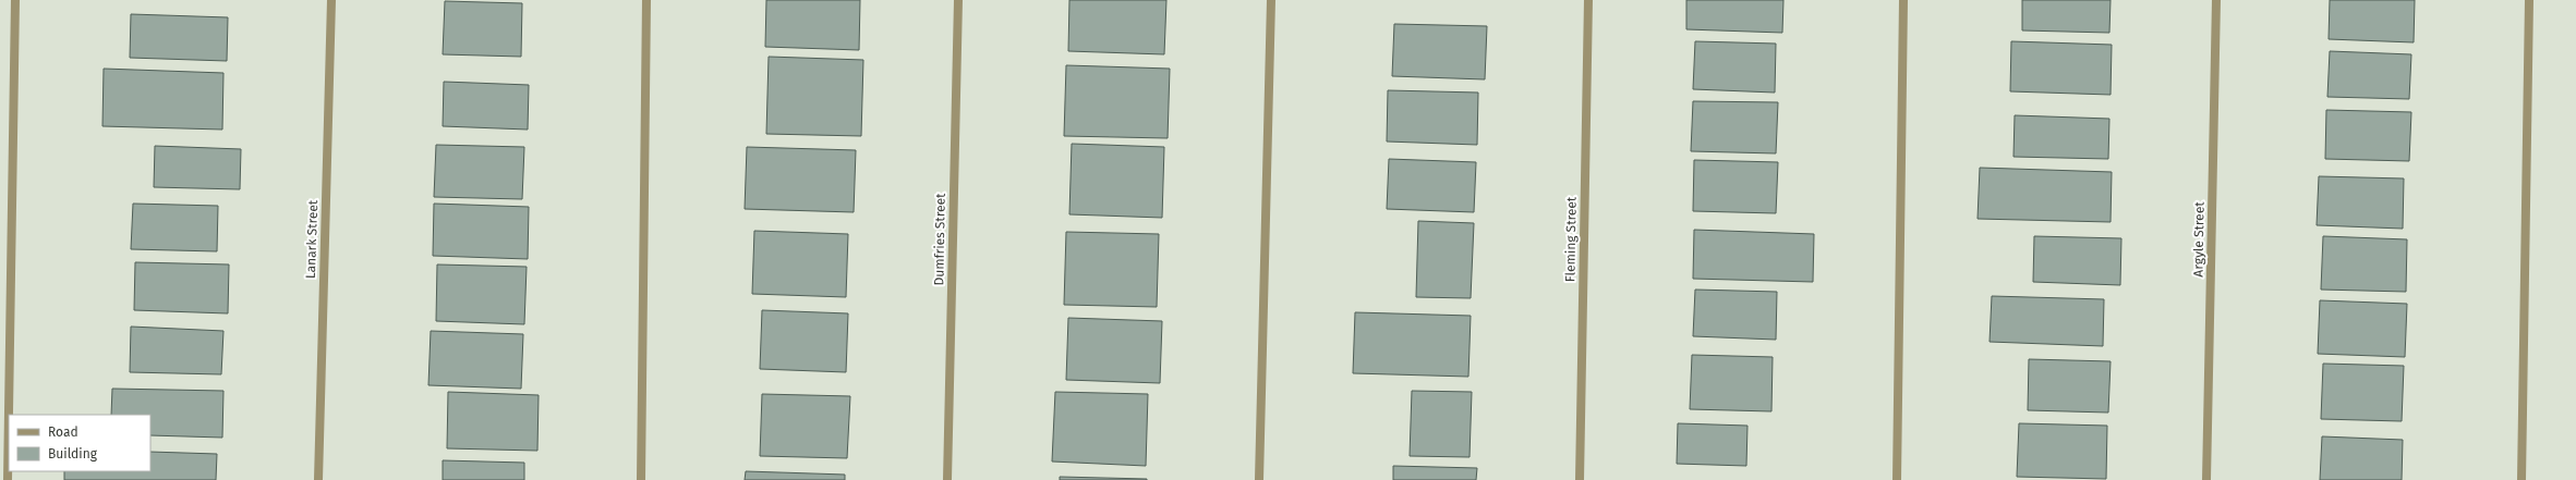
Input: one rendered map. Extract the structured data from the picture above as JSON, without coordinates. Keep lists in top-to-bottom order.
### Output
{
  "streets": {
    "street": [
      "Lanark Street",
      "Dumfries Street",
      "Fleming Street",
      "Argyle Street"
    ]
  },
  "legend": ["Road", "Building"]
}
